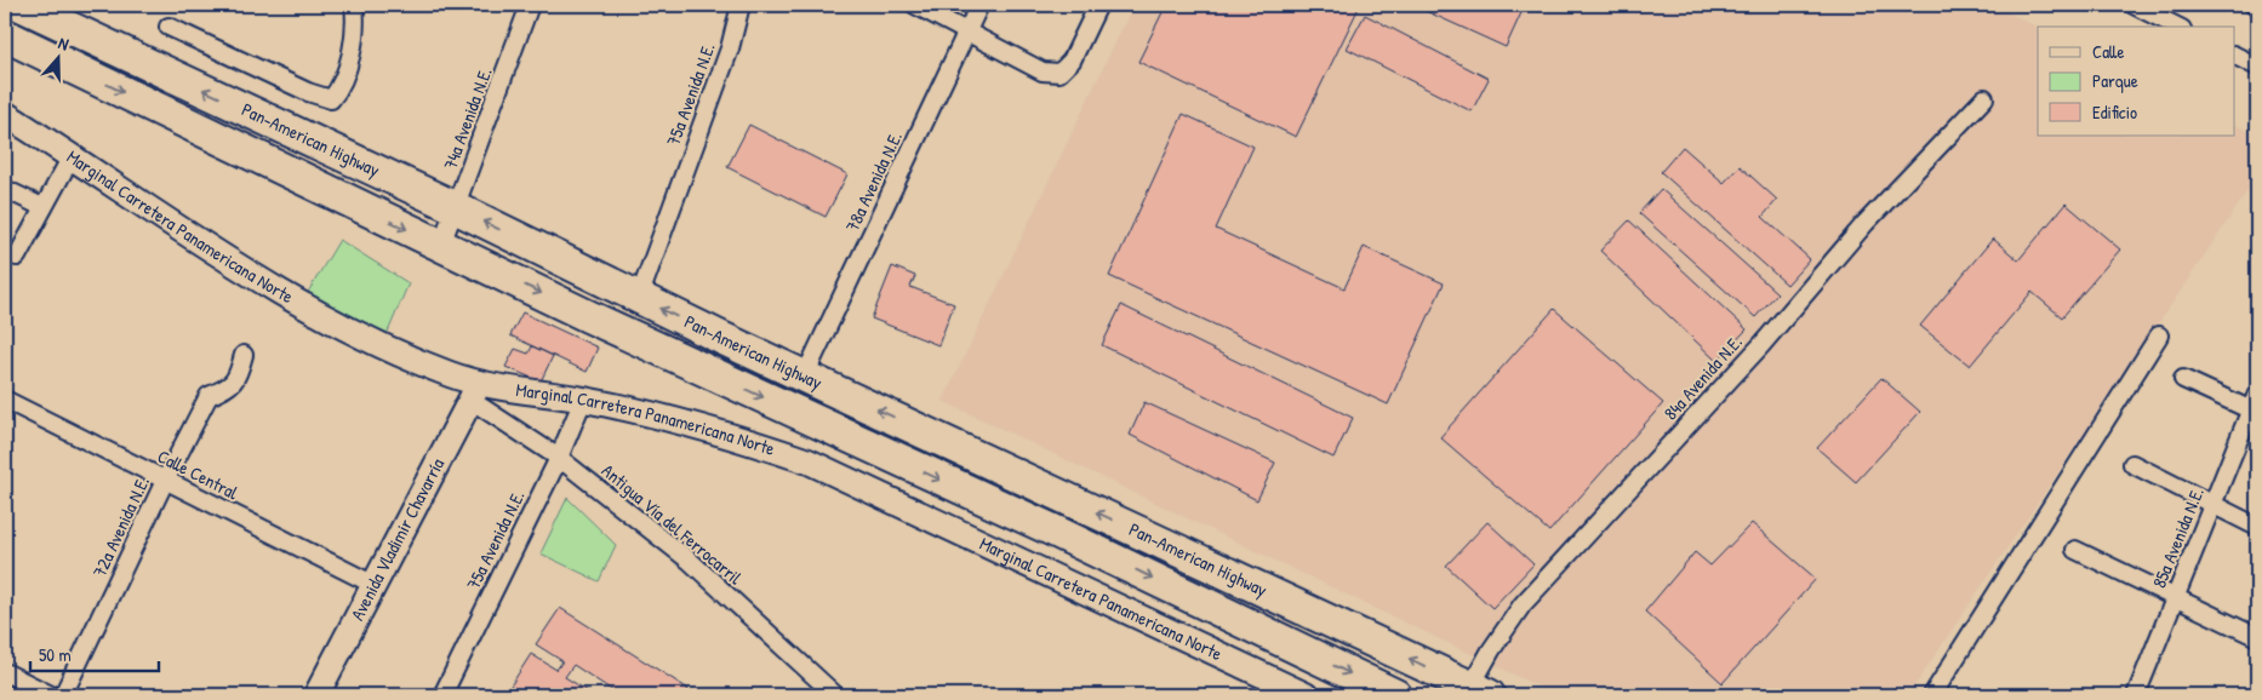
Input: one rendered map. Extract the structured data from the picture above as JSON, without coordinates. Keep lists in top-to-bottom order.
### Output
{
  "streets": {
    "highway": ["Pan-American Highway"],
    "street": [
      "75a Avenida N.E.",
      "74a Avenida N.E.",
      "78a Avenida N.E.",
      "Marginal Carretera Panamericana Norte",
      "84a Avenida N.E.",
      "Calle Central",
      "Antigua Vía del Ferrocarril",
      "72a Avenida N.E.",
      "85a Avenida N.E.",
      "Avenida Vladimir Chavarría"
    ]
  },
  "crossings": [
    ["75a Avenida N.E.", "Pan-American Highway"],
    ["75a Avenida N.E.", "Marginal Carretera Panamericana Norte"],
    ["75a Avenida N.E.", "Antigua Vía del Ferrocarril"],
    ["74a Avenida N.E.", "Pan-American Highway"],
    ["Pan-American Highway", "78a Avenida N.E."],
    ["Pan-American Highway", "84a Avenida N.E."],
    ["Marginal Carretera Panamericana Norte", "Antigua Vía del Ferrocarril"],
    ["Marginal Carretera Panamericana Norte", "Avenida Vladimir Chavarría"],
    ["Calle Central", "72a Avenida N.E."],
    ["Calle Central", "Avenida Vladimir Chavarría"],
    ["Antigua Vía del Ferrocarril", "Avenida Vladimir Chavarría"]
  ],
  "legend": ["Calle", "Parque", "Edificio"],
  "scale_bar": "50 m",
  "north": "top"
}
